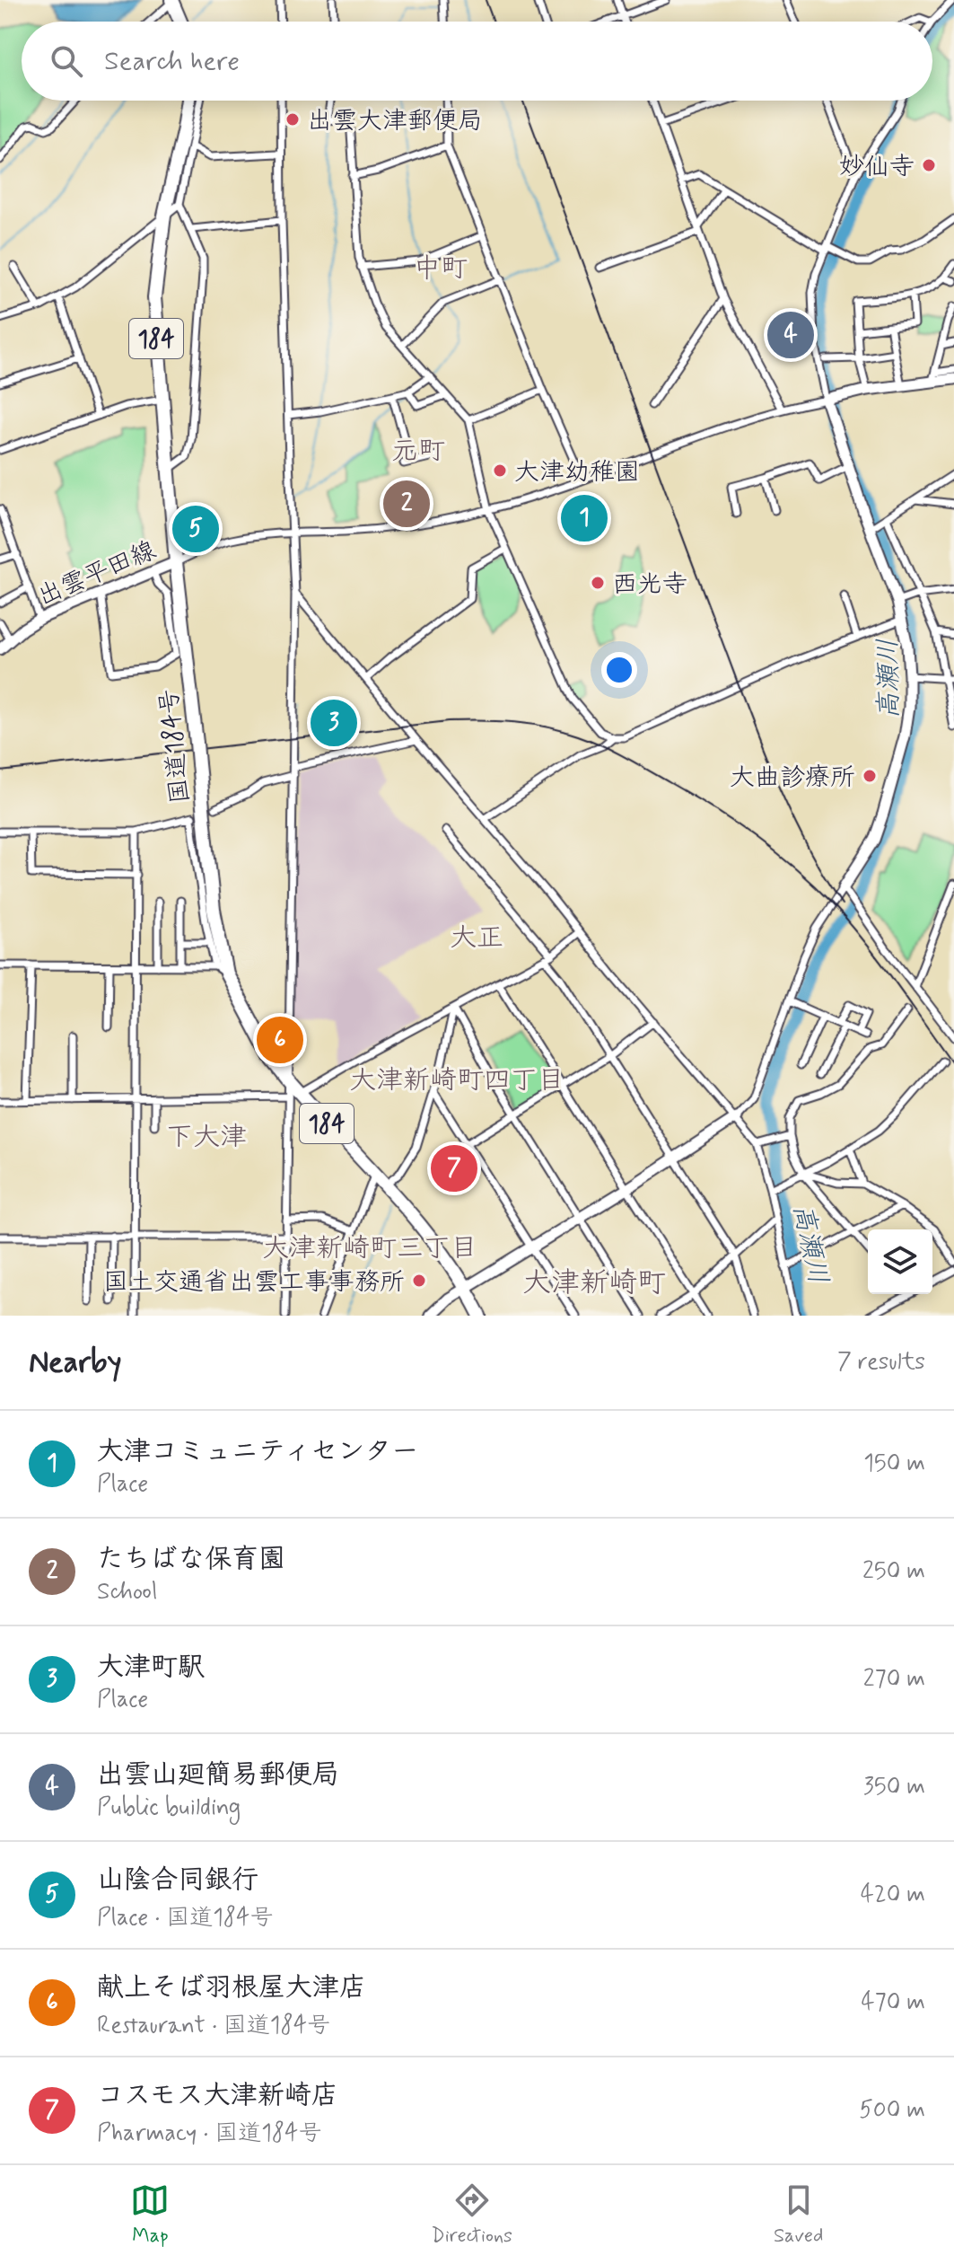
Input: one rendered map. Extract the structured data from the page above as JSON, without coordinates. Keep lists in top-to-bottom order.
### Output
{
  "streets": {
    "highway": ["184", "国道184号"],
    "street": ["出雲平田線"]
  },
  "crossings": [
    ["出雲平田線", "国道184号"]
  ],
  "districts": [
    "中町",
    "元町",
    "大正",
    "大津新崎町四丁目",
    "下大津",
    "大津新崎町三丁目",
    "大津新崎町"
  ],
  "water": ["高瀬川"],
  "places": [
    "出雲大津郵便局",
    "妙仙寺",
    "大津幼稚園",
    "西光寺",
    "大曲診療所",
    "国土交通省出雲工事事務所"
  ],
  "page": {
    "search": "Search here",
    "pins": [
      "4",
      "2",
      "1",
      "5",
      "3",
      "6",
      "7"
    ],
    "heading": ["Nearby", "7 results"],
    "list": [
      {
        "mark": "1",
        "name": "大津コミュニティセンター",
        "note": "Place",
        "value": "150 m"
      },
      {
        "mark": "2",
        "name": "たちばな保育園",
        "note": "School",
        "value": "250 m"
      },
      {
        "mark": "3",
        "name": "大津町駅",
        "note": "Place",
        "value": "270 m"
      },
      {
        "mark": "4",
        "name": "出雲山廻簡易郵便局",
        "note": "Public building",
        "value": "350 m"
      },
      {
        "mark": "5",
        "name": "山陰合同銀行",
        "note": "Place · 国道184号",
        "value": "420 m"
      },
      {
        "mark": "6",
        "name": "献上そば羽根屋大津店",
        "note": "Restaurant · 国道184号",
        "value": "470 m"
      },
      {
        "mark": "7",
        "name": "コスモス大津新崎店",
        "note": "Pharmacy · 国道184号",
        "value": "500 m"
      }
    ],
    "nav": ["Map", "Directions", "Saved"]
  }
}
